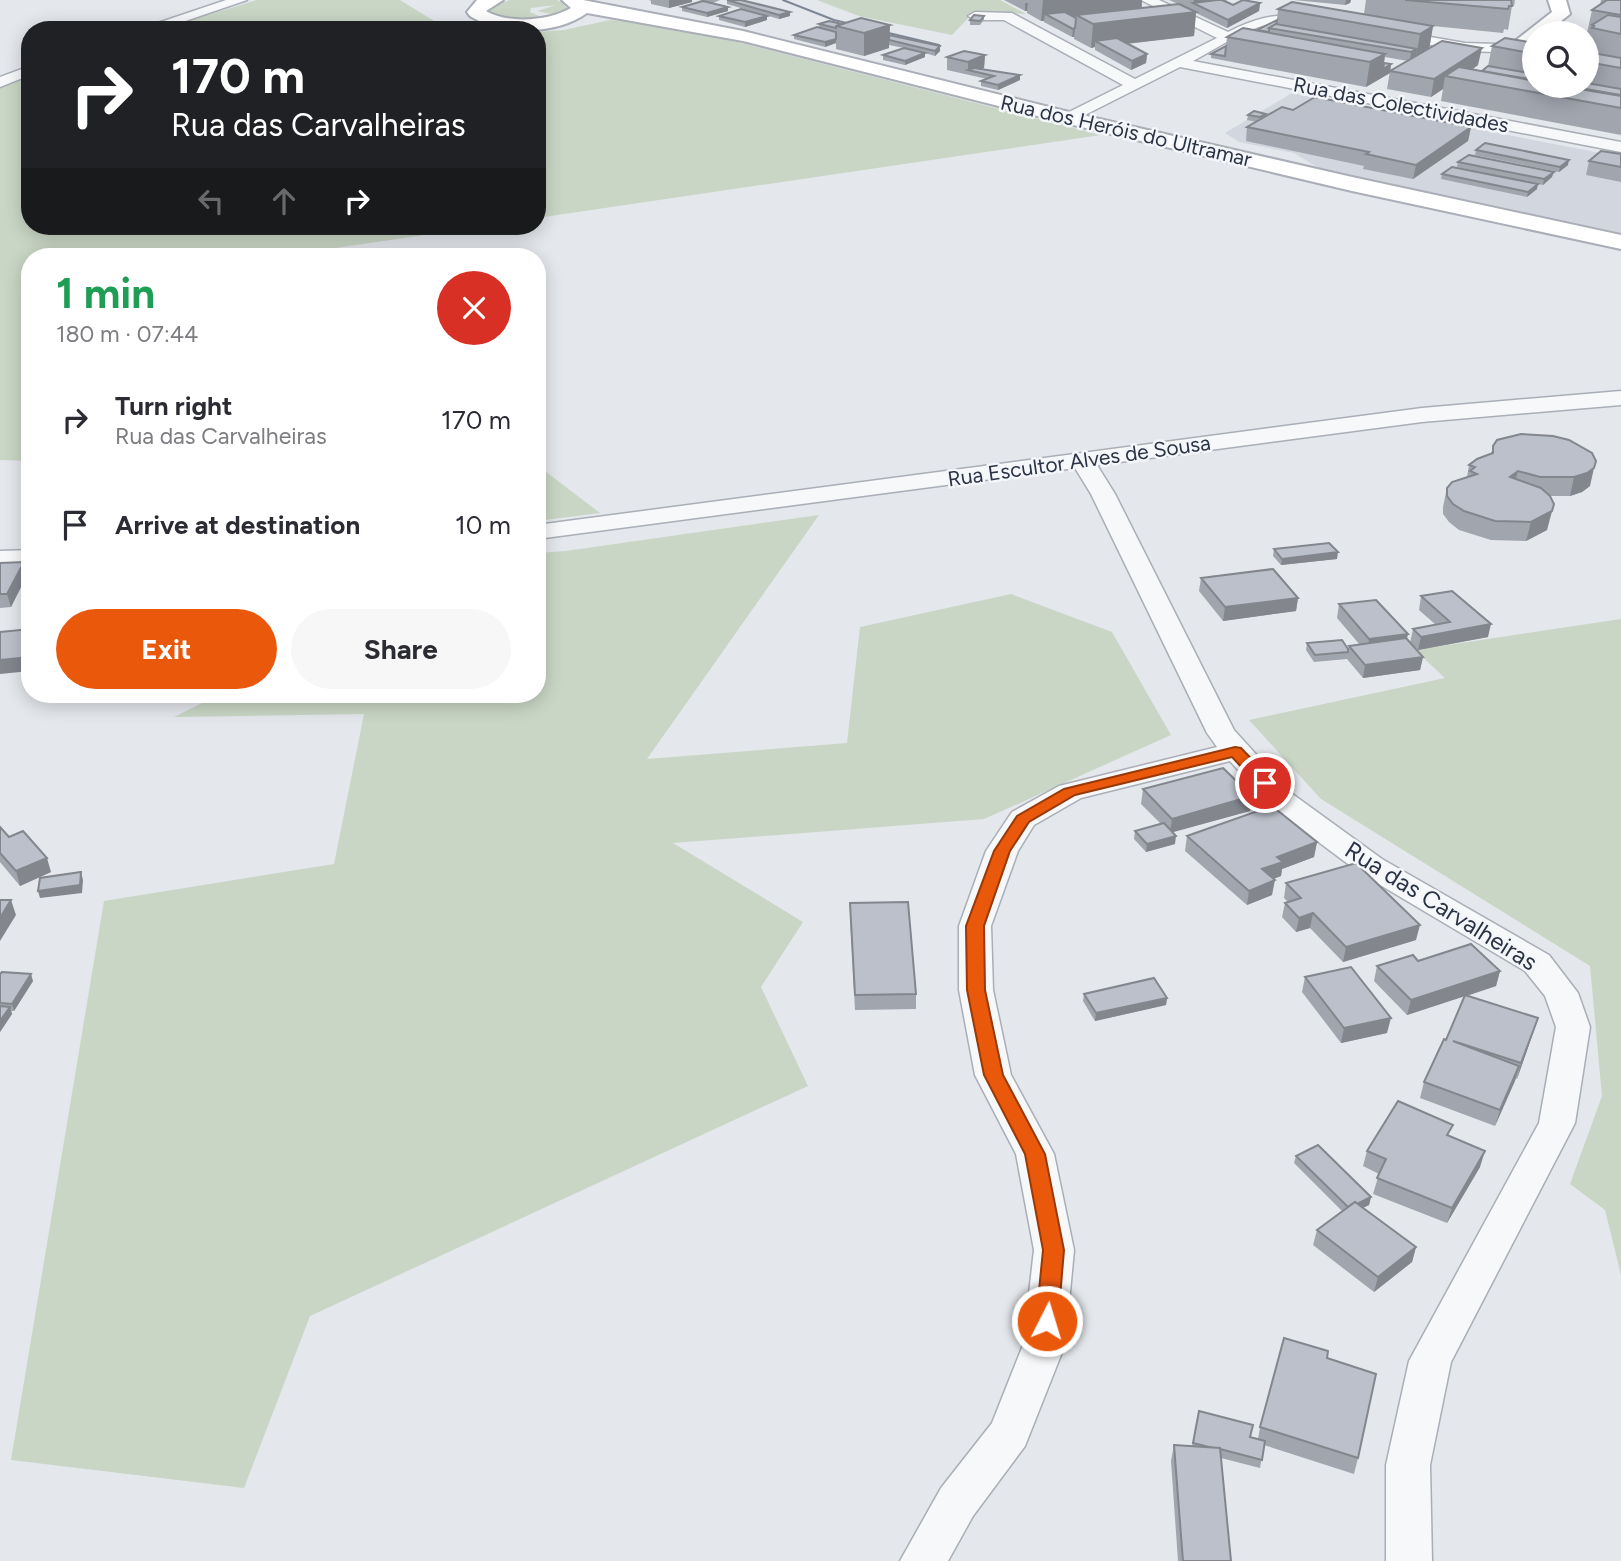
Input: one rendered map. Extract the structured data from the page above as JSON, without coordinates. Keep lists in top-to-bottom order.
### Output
{
  "streets": {
    "main road": ["Rua dos Heróis do Ultramar"],
    "street": ["Rua das Colectividades", "Rua Escultor Alves de Sousa", "Rua das Carvalheiras"]
  },
  "crossings": [
    ["Rua Escultor Alves de Sousa", "Rua das Carvalheiras"]
  ],
  "page": {
    "turn": ["170 m", "Rua das Carvalheiras"],
    "heading": ["1 min", "180 m · 07:44"],
    "list": [
      {
        "name": "Turn right",
        "note": "Rua das Carvalheiras",
        "value": "170 m"
      },
      {
        "name": "Arrive at destination",
        "value": "10 m"
      }
    ],
    "buttons": ["Exit", "Share"]
  }
}
